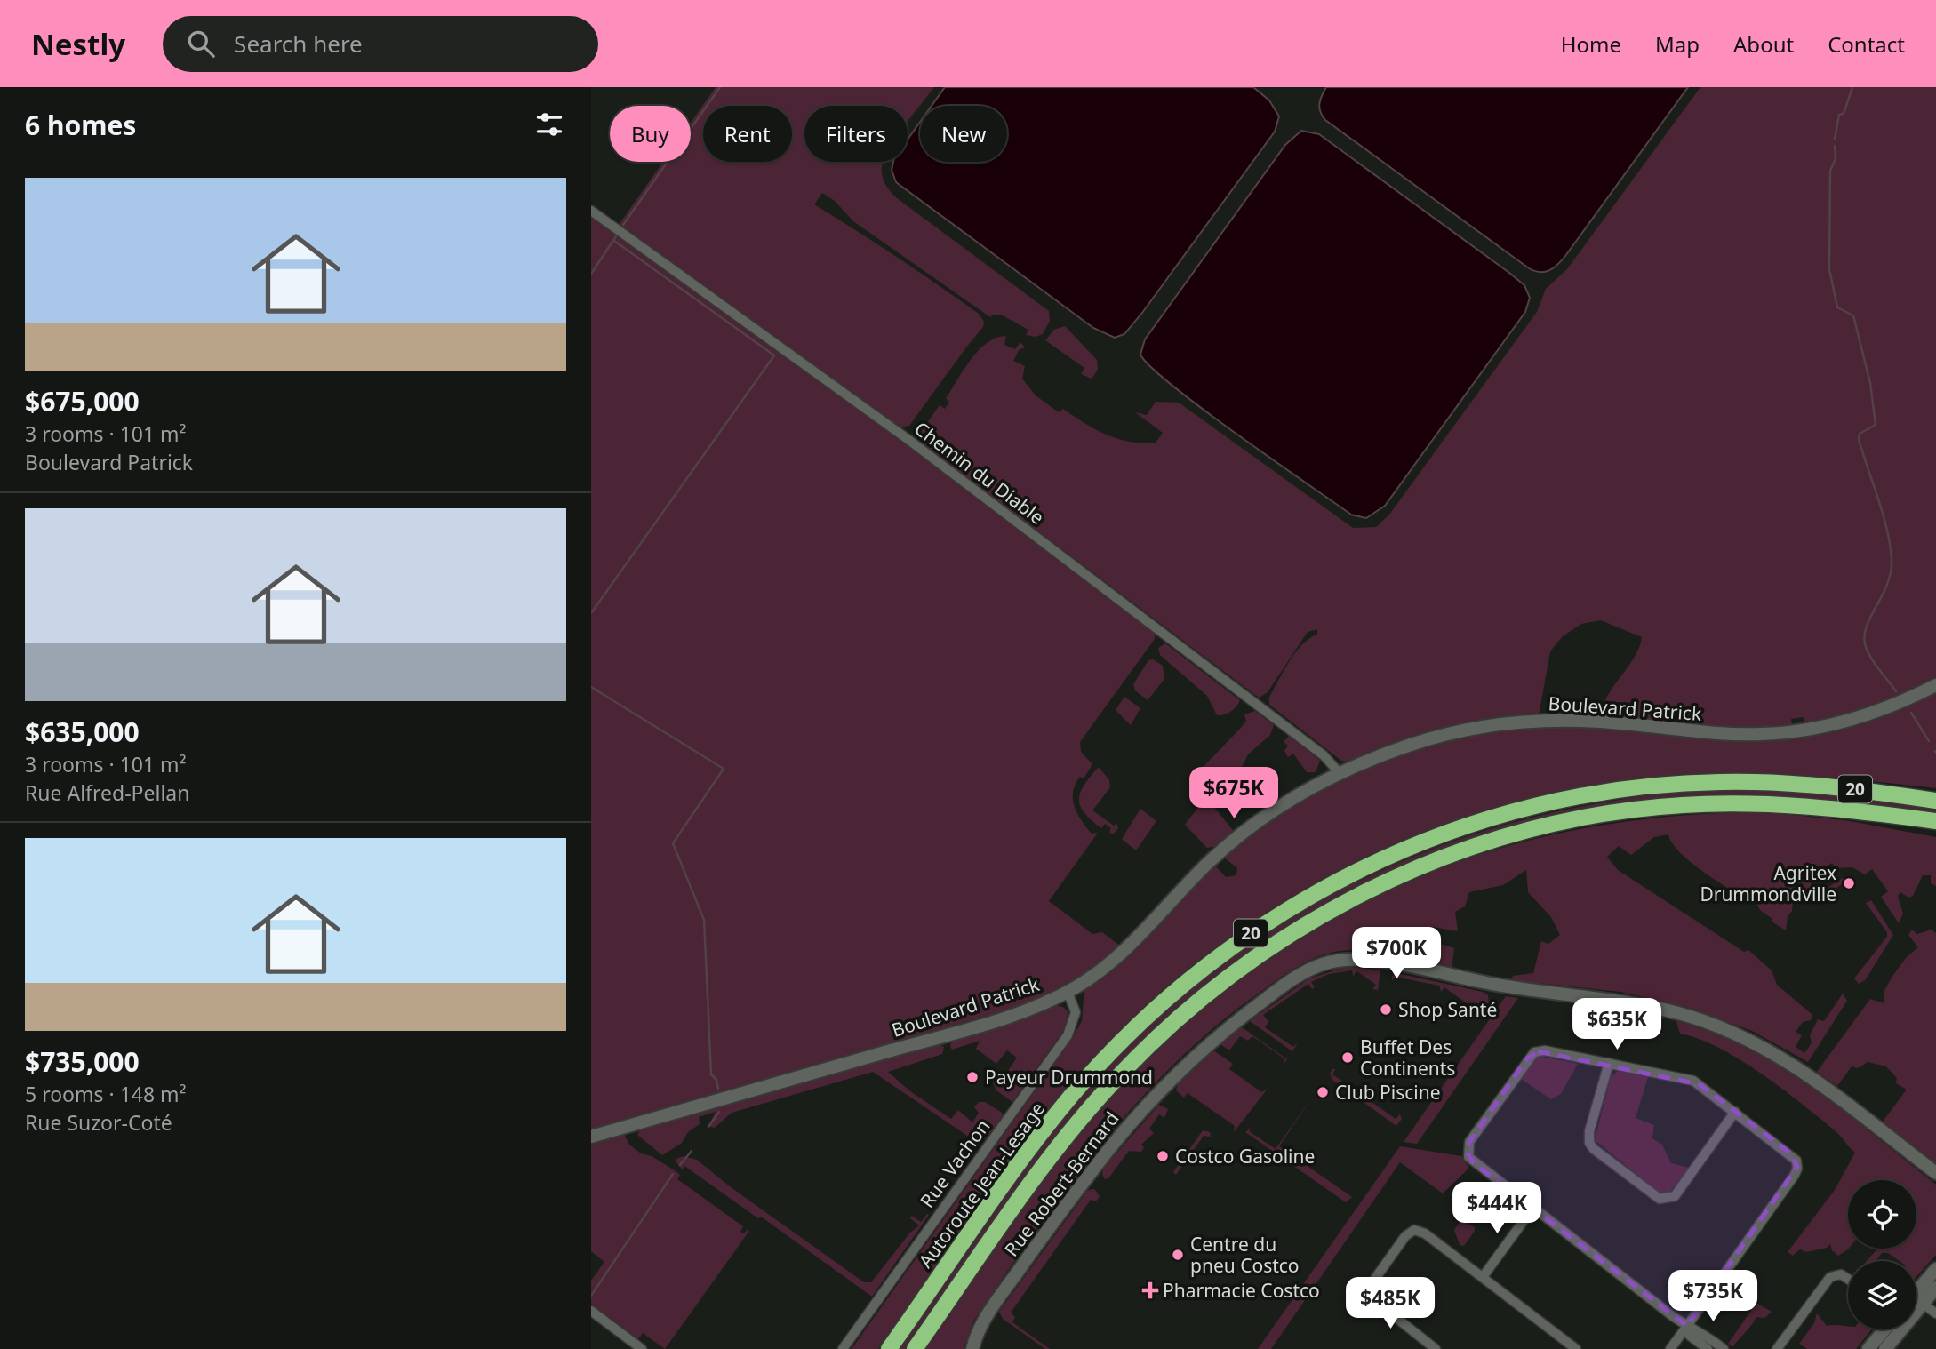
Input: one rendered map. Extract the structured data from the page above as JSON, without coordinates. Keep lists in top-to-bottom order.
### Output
{
  "streets": {
    "highway": ["20", "Autoroute Jean-Lesage"],
    "street": [
      "Chemin du Diable",
      "Boulevard Patrick",
      "Rue Vachon",
      "Rue Robert-Bernard"
    ]
  },
  "crossings": [
    ["Chemin du Diable", "Boulevard Patrick"],
    ["Boulevard Patrick", "Rue Vachon"]
  ],
  "places": {
    "other": [
      "Agritex Drummondville",
      "Shop Santé",
      "Buffet Des Continents",
      "Payeur Drummond",
      "Club Piscine",
      "Costco Gasoline",
      "Centre du pneu Costco"
    ],
    "health": ["Pharmacie Costco"]
  },
  "page": {
    "header": "Nestly",
    "search": "Search here",
    "nav": [
      "Home",
      "Map",
      "About",
      "Contact"
    ],
    "heading": "6 homes",
    "chip": [
      "Buy",
      "Rent",
      "Filters",
      "New"
    ],
    "list": [
      {
        "name": "$675,000",
        "note": "3 rooms · 101 m² · Boulevard Patrick"
      },
      {
        "name": "$635,000",
        "note": "3 rooms · 101 m² · Rue Alfred-Pellan"
      },
      {
        "name": "$735,000",
        "note": "5 rooms · 148 m² · Rue Suzor-Coté"
      }
    ],
    "price": [
      "$675K",
      "$700K",
      "$635K",
      "$444K",
      "$735K",
      "$485K"
    ]
  }
}
